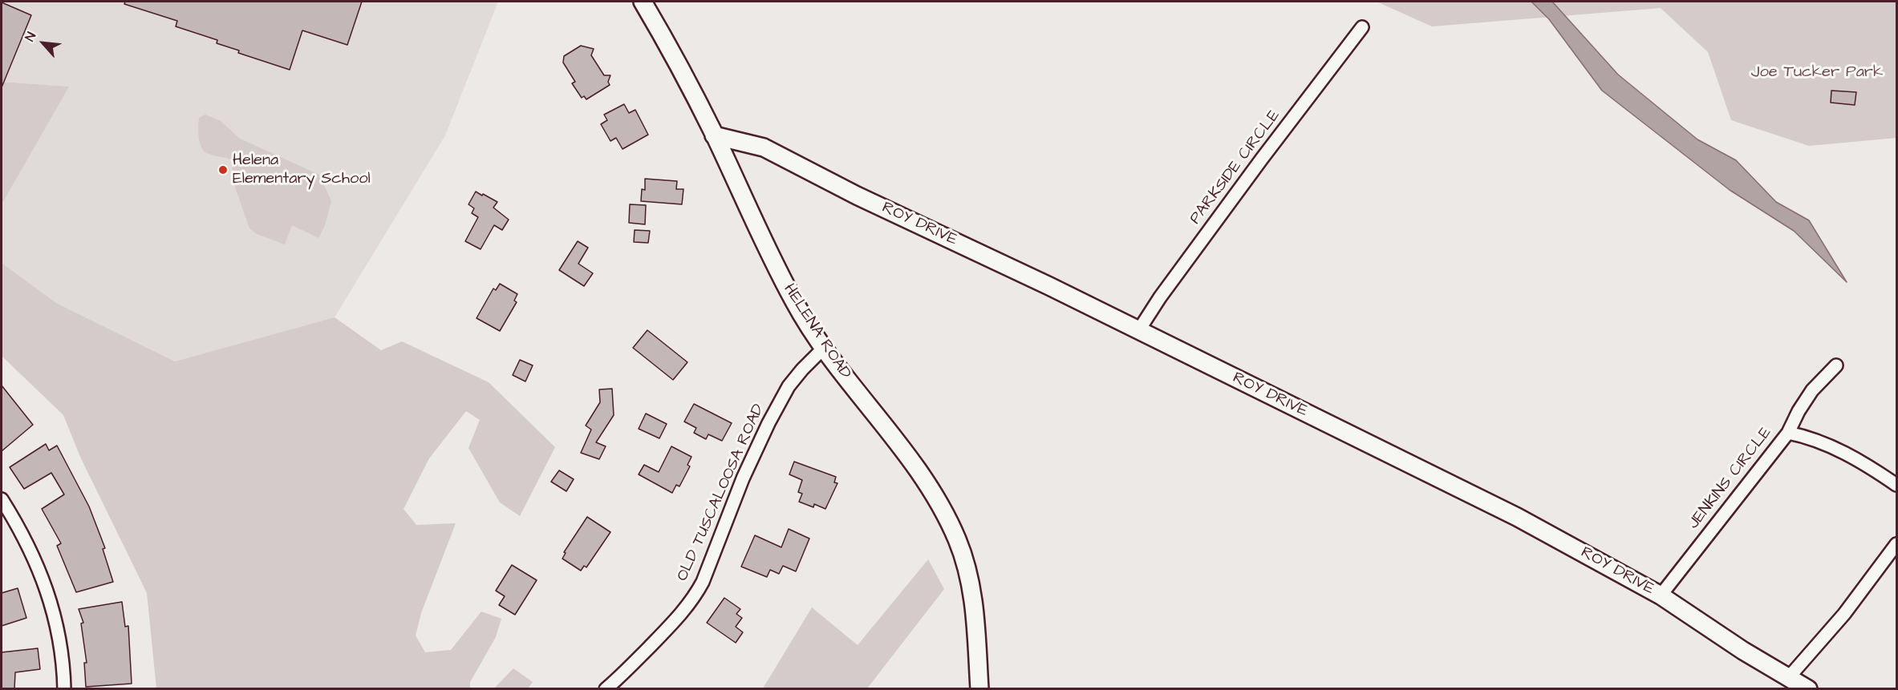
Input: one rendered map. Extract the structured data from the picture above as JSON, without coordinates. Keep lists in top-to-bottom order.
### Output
{
  "streets": {
    "street": [
      "PARKSIDE CIRCLE",
      "ROY DRIVE",
      "HELENA ROAD",
      "JENKINS CIRCLE",
      "OLD TUSCALOOSA ROAD"
    ]
  },
  "crossings": [
    ["PARKSIDE CIRCLE", "ROY DRIVE"],
    ["ROY DRIVE", "HELENA ROAD"],
    ["ROY DRIVE", "JENKINS CIRCLE"],
    ["HELENA ROAD", "OLD TUSCALOOSA ROAD"]
  ],
  "parks": ["Joe Tucker Park"],
  "places": ["Helena Elementary School"],
  "north": "top left"
}
